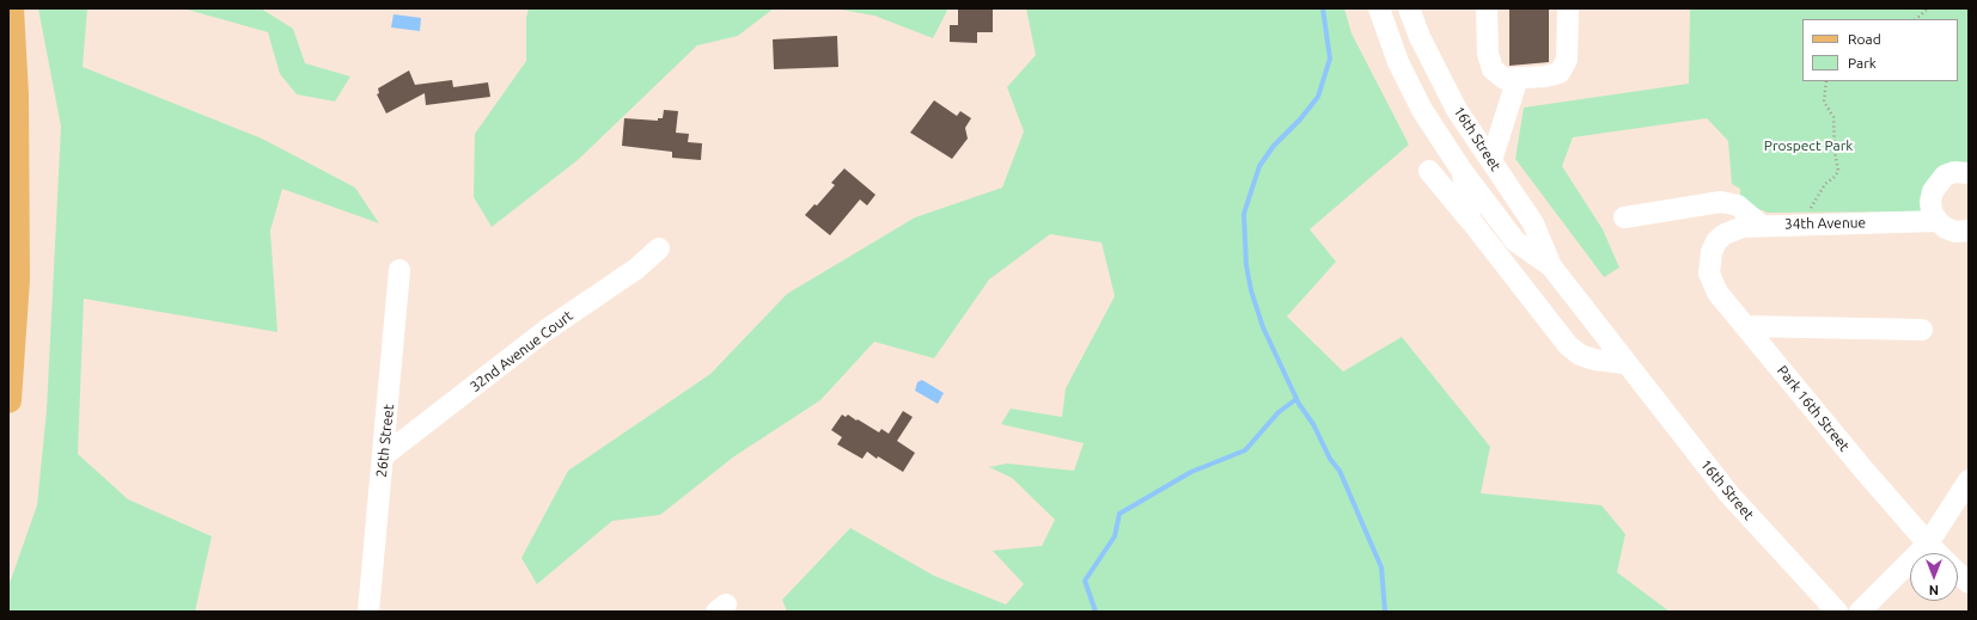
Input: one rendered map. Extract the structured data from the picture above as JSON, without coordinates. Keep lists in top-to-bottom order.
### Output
{
  "streets": {
    "street": [
      "16th Street",
      "34th Avenue",
      "32nd Avenue Court",
      "Park 16th Street",
      "26th Street"
    ]
  },
  "crossings": [
    ["34th Avenue", "Park 16th Street"],
    ["32nd Avenue Court", "26th Street"]
  ],
  "parks": ["Prospect Park"],
  "legend": ["Road", "Park"],
  "north": "bottom"
}
